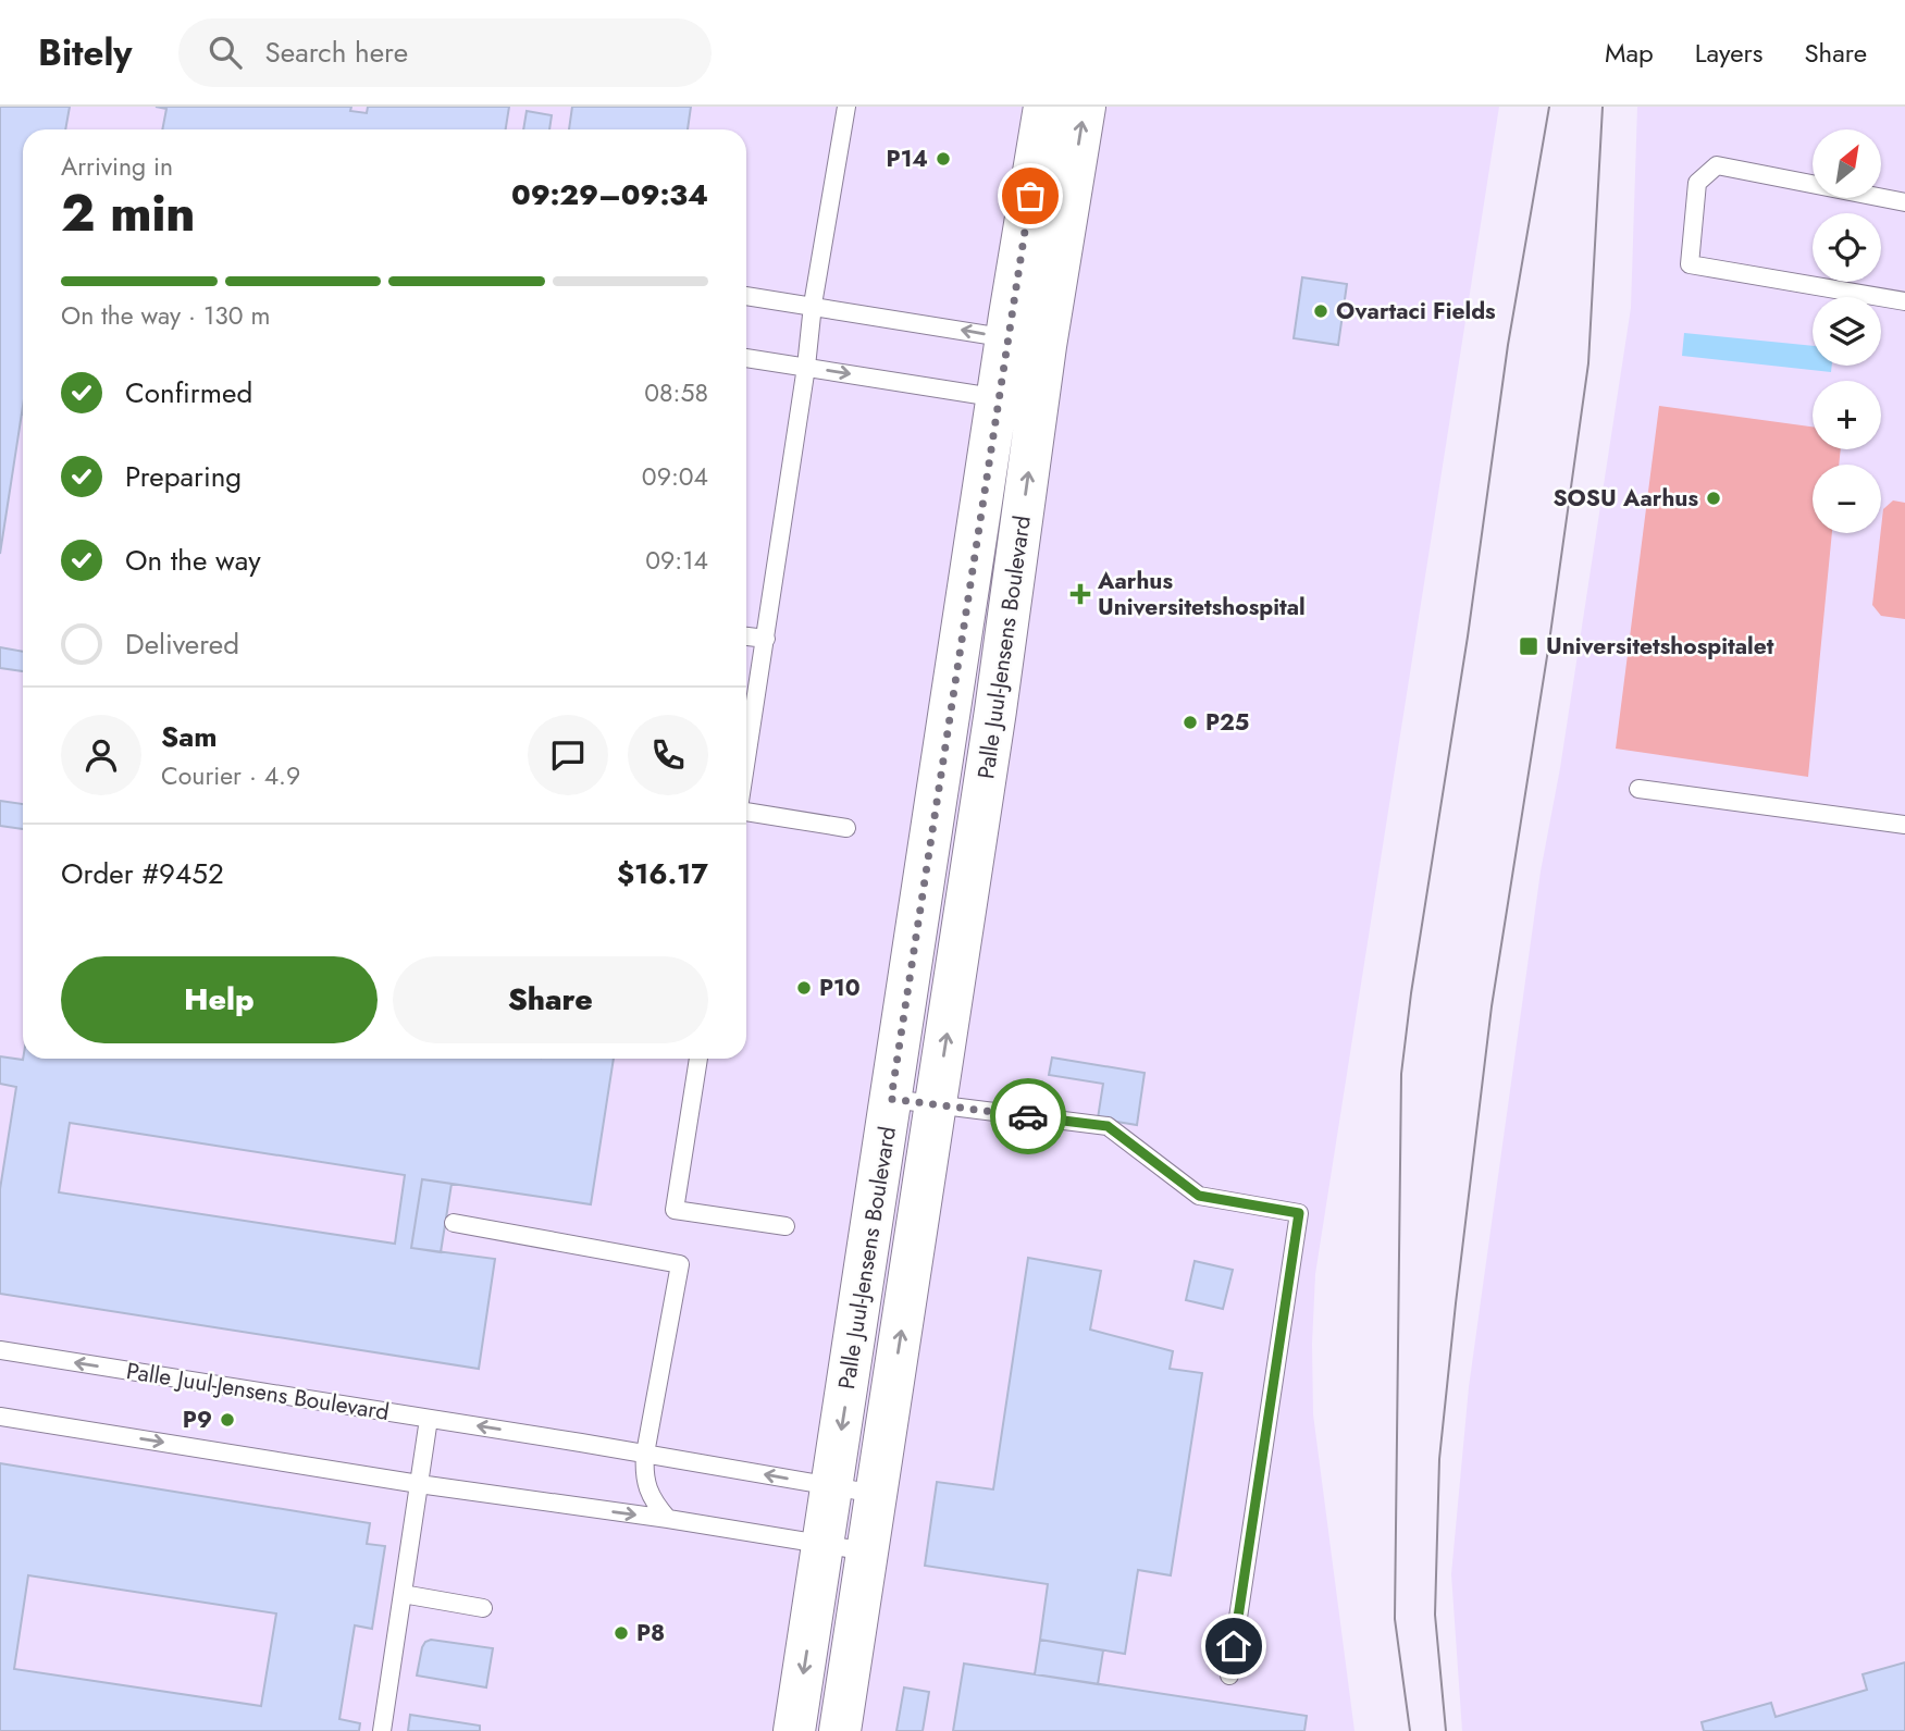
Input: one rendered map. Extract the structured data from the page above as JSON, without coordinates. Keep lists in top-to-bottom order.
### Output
{
  "streets": {
    "street": ["Palle Juul-Jensens Boulevard"]
  },
  "places": {
    "other": [
      "P14",
      "Ovartaci Fields",
      "SOSU Aarhus",
      "P25",
      "P10",
      "P9",
      "P8"
    ],
    "health": ["Aarhus Universitetshospital"],
    "transit": ["Universitetshospitalet"]
  },
  "north": "top right",
  "page": {
    "header": "Bitely",
    "search": "Search here",
    "nav": ["Map", "Layers", "Share"],
    "map_buttons": ["+", "−"],
    "heading": ["2 min", "Arriving in", "09:29–09:34"],
    "panel": [
      "Sam",
      "Courier · 4.9",
      "Order #9452",
      "$16.17"
    ],
    "bar": "On the way · 130 m",
    "list": [
      ["Confirmed", "08:58"],
      ["Preparing", "09:04"],
      ["On the way", "09:14"],
      "Delivered"
    ],
    "buttons": ["Help", "Share"]
  }
}
